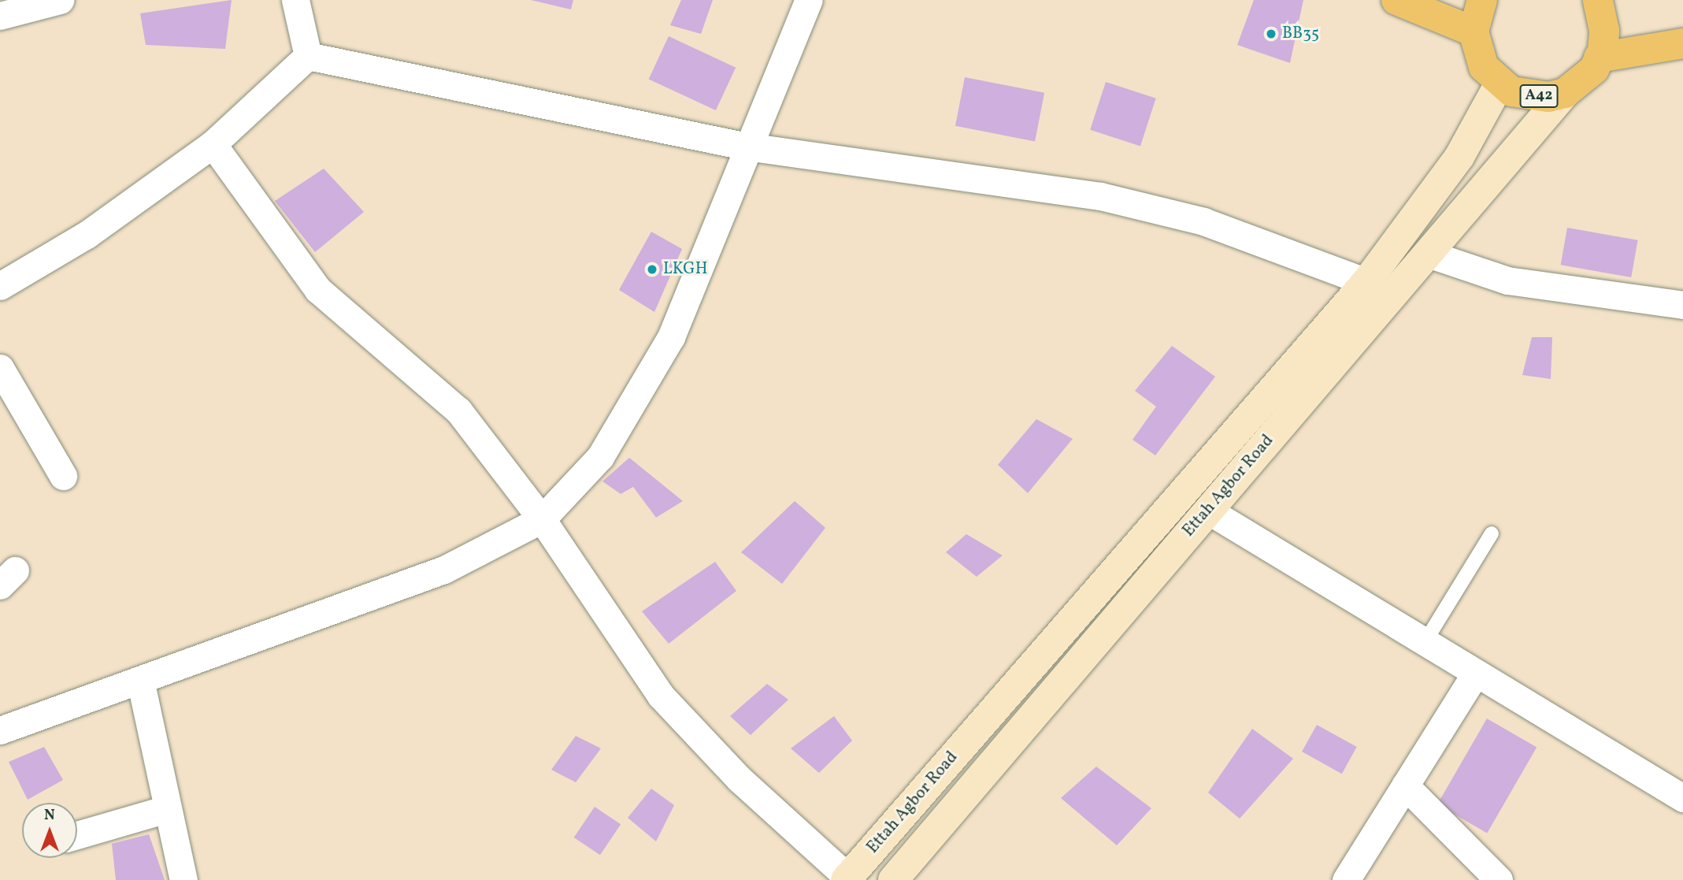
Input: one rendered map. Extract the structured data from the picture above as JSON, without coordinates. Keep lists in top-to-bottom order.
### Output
{
  "streets": {
    "main road": ["A42", "Ettah Agbor Road"]
  },
  "crossings": [
    ["A42", "Ettah Agbor Road"]
  ],
  "places": ["BB35", "LKGH"],
  "north": "top"
}
